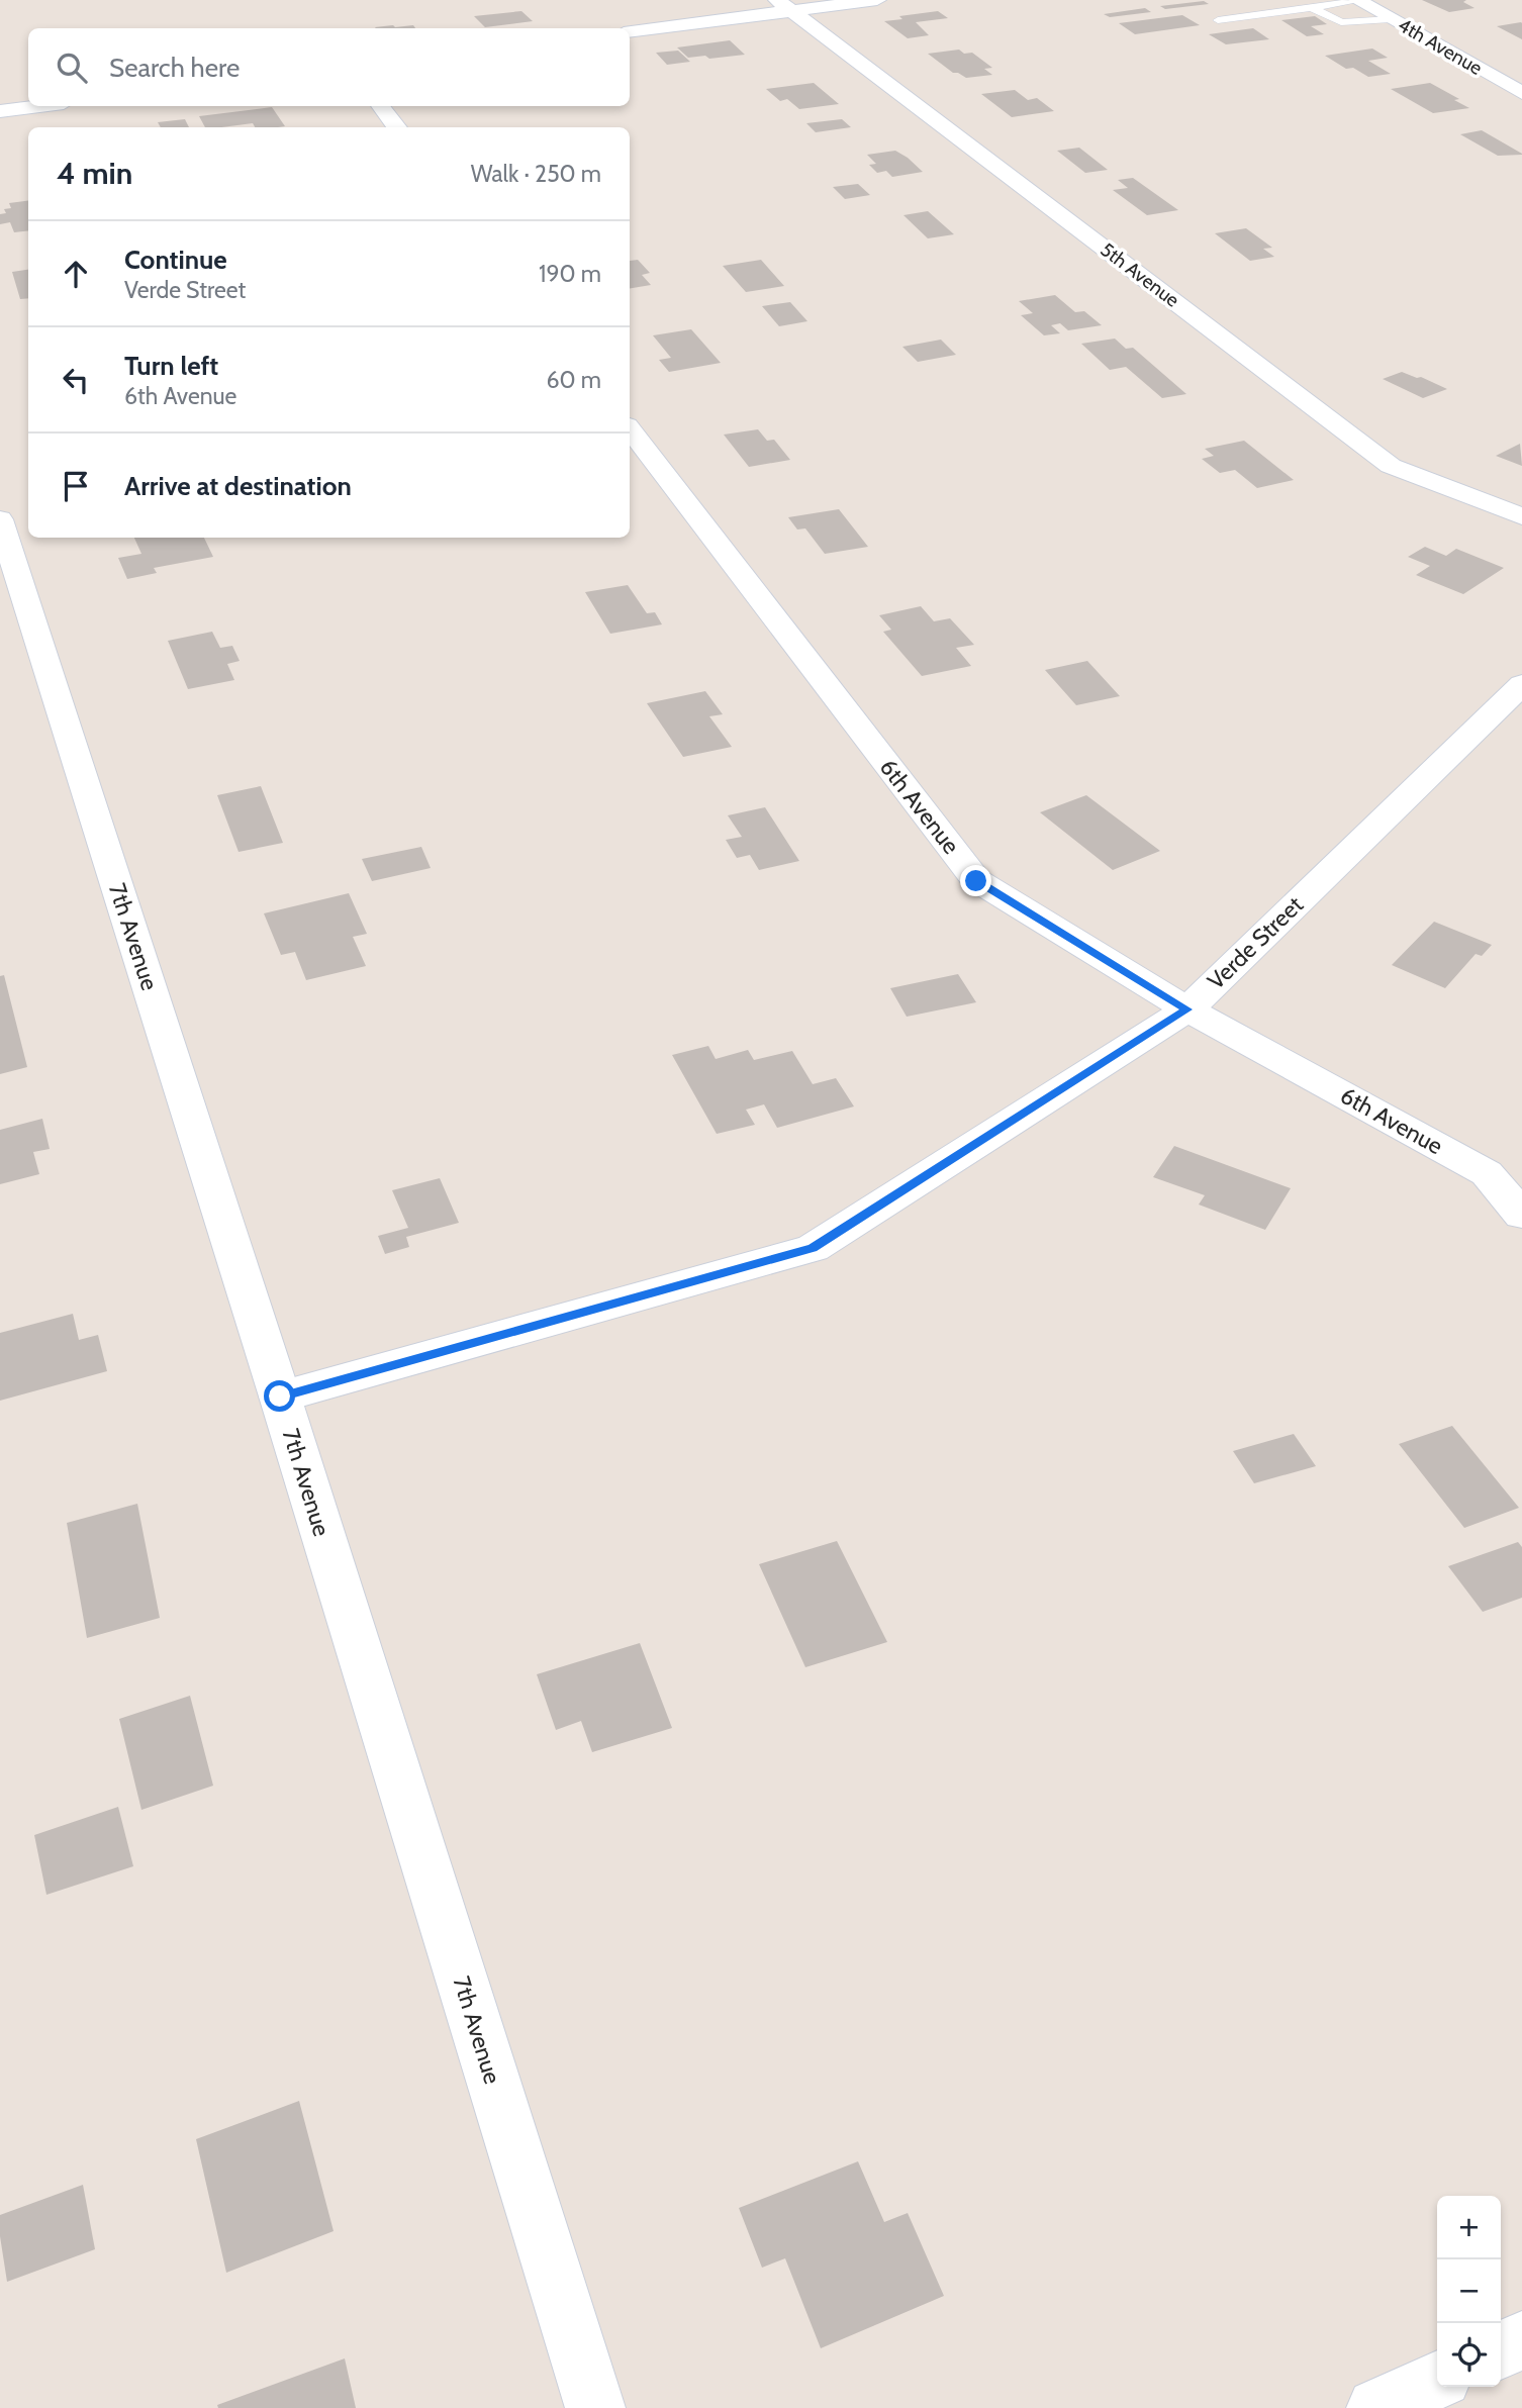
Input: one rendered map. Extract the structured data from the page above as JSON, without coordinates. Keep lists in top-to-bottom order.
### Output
{
  "streets": {
    "street": [
      "4th Avenue",
      "5th Avenue",
      "6th Avenue",
      "7th Avenue",
      "Verde Street"
    ]
  },
  "crossings": [
    ["6th Avenue", "Verde Street"],
    ["7th Avenue", "Verde Street"]
  ],
  "page": {
    "search": "Search here",
    "heading": ["4 min", "Walk · 250 m"],
    "list": [
      ["Continue", "Verde Street", "190 m"],
      ["Turn left", "6th Avenue", "60 m"],
      "Arrive at destination"
    ],
    "map_buttons": ["+", "−"]
  }
}
